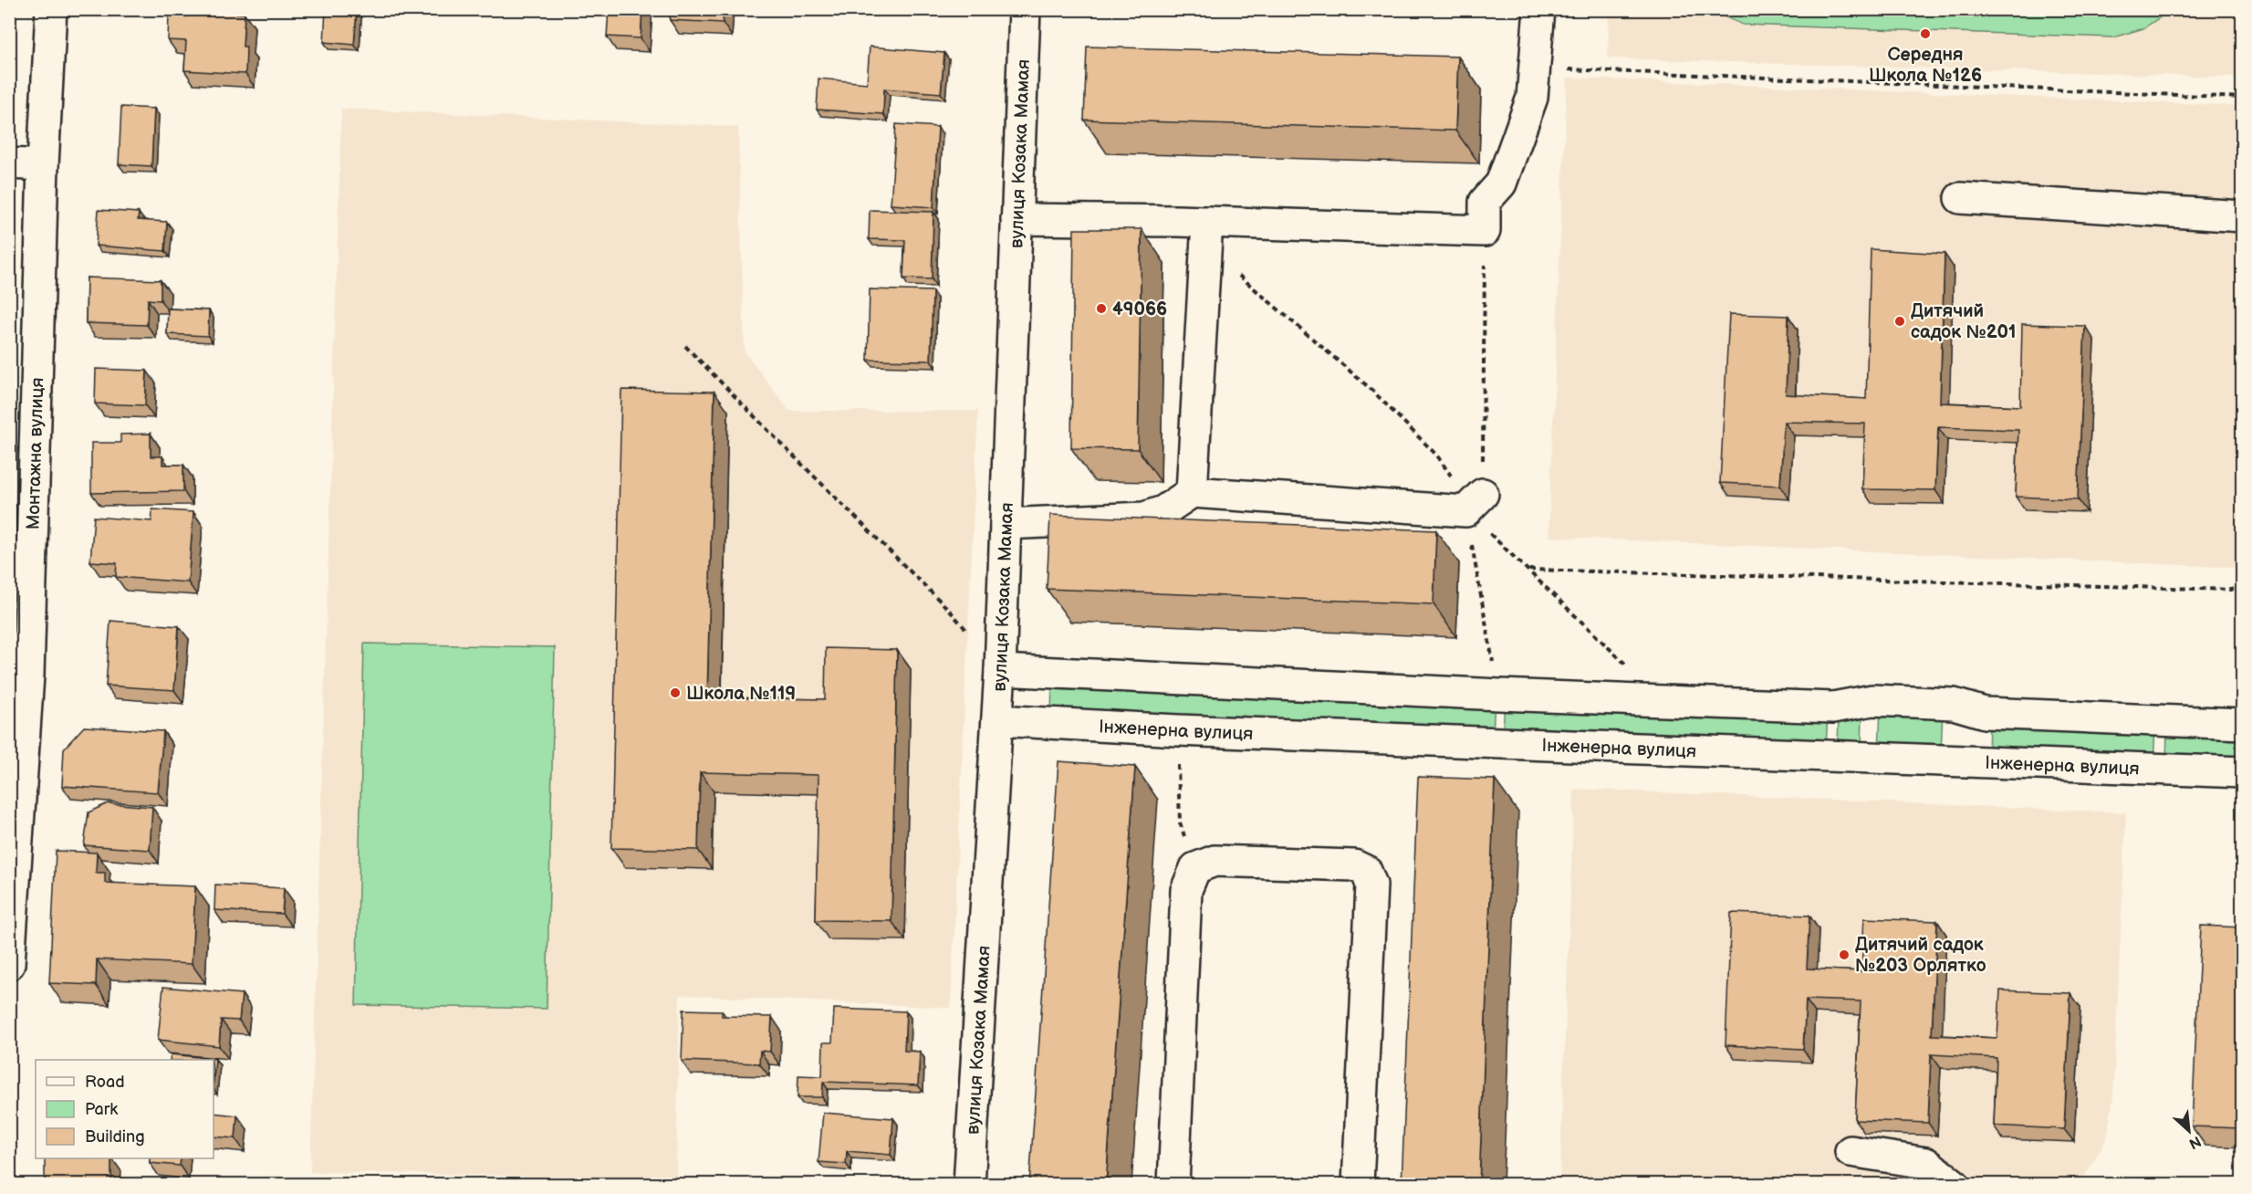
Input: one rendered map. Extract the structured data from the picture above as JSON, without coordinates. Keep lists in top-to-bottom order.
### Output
{
  "streets": {
    "street": ["вулиця Козака Мамая", "Монтажна вулиця", "Інженерна вулиця"]
  },
  "crossings": [
    ["вулиця Козака Мамая", "Інженерна вулиця"]
  ],
  "places": [
    "Середня Школа №126",
    "49066",
    "Дитячий садок №201",
    "Школа №119",
    "Дитячий садок №203 Орлятко"
  ],
  "legend": ["Road", "Park", "Building"],
  "north": "bottom right"
}
